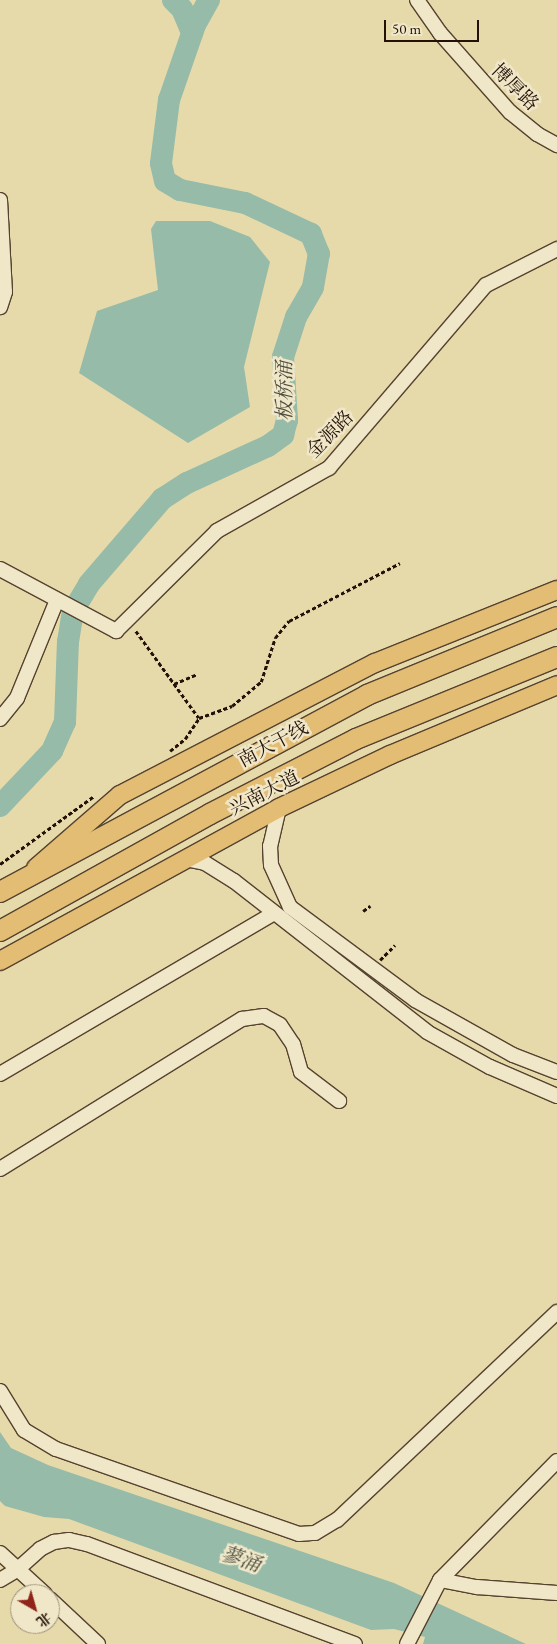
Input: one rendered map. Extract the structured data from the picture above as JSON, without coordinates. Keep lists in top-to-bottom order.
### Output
{
  "streets": {
    "highway": ["南大干线"],
    "main road": ["兴南大道"],
    "street": ["博厚路", "金源路"]
  },
  "water": ["板桥涌", "蓼涌"],
  "scale_bar": "50 m",
  "north": "bottom right"
}
